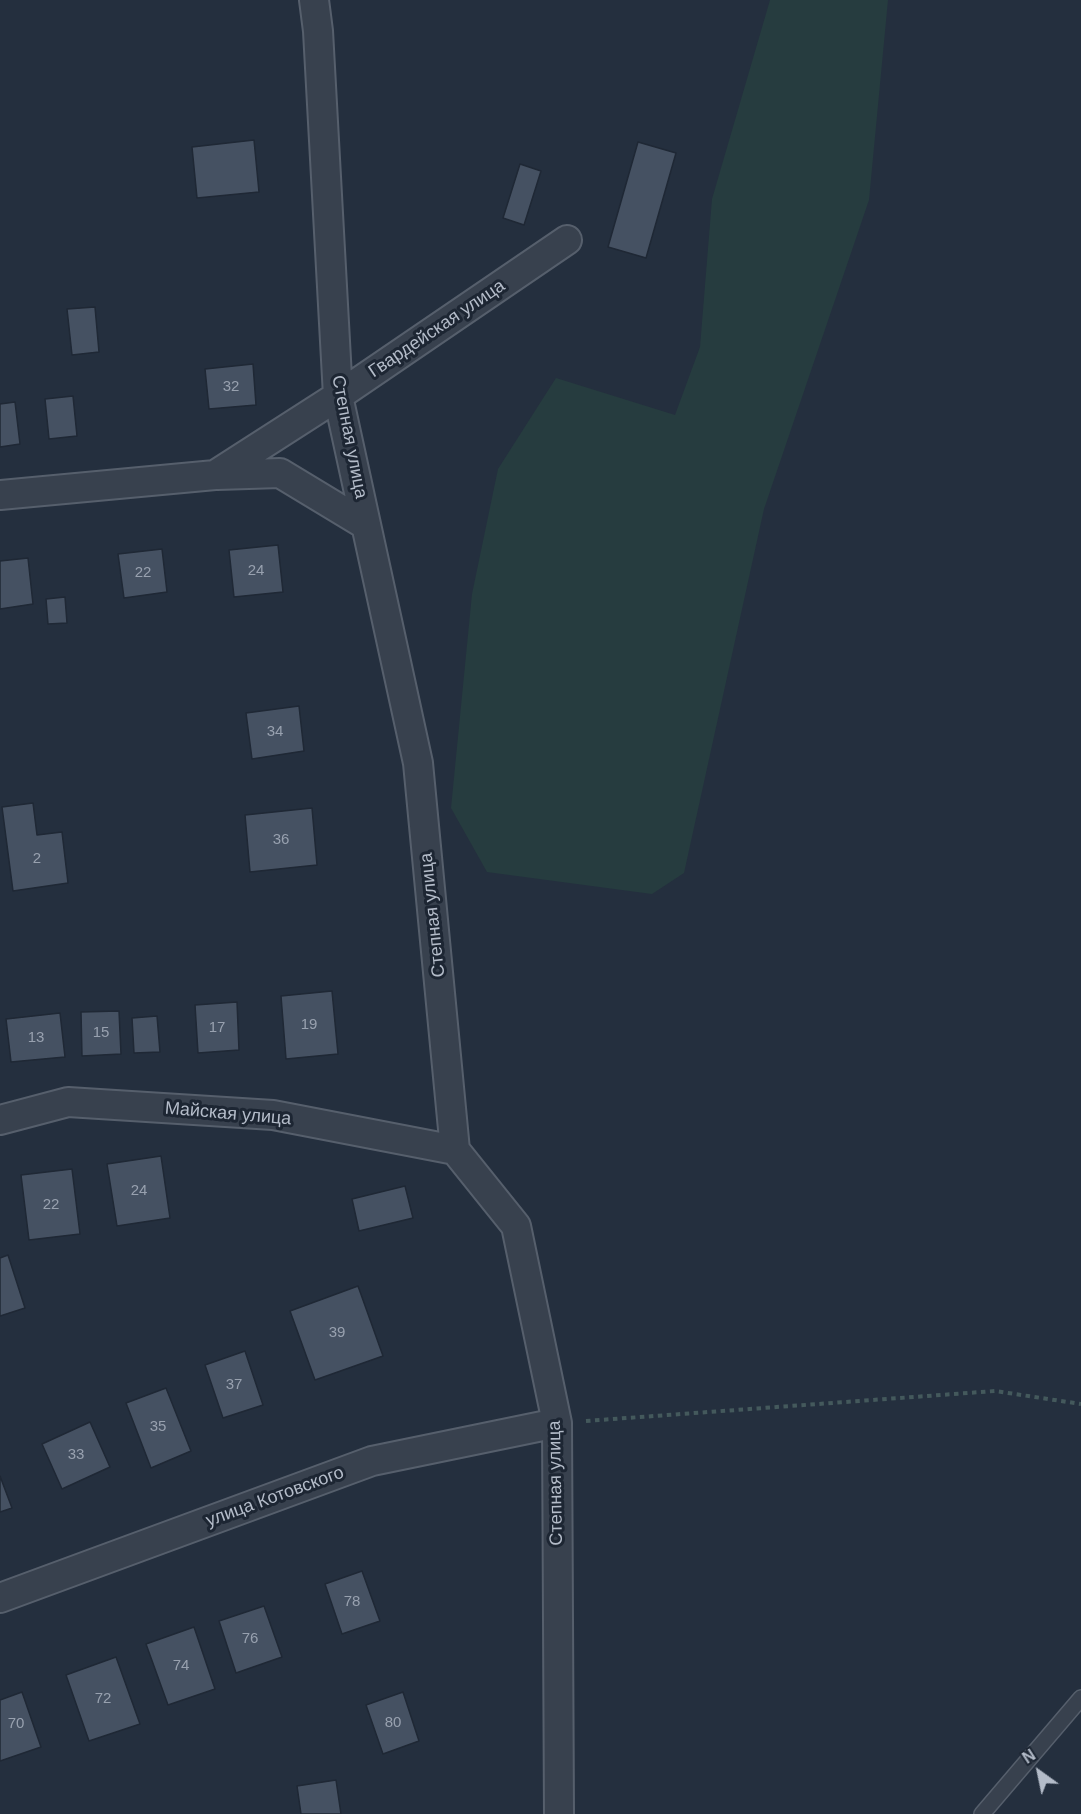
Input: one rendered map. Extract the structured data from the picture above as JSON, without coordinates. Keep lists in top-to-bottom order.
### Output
{
  "streets": {
    "street": [
      "Гвардейская улица",
      "Степная улица",
      "Майская улица",
      "улица Котовского"
    ]
  },
  "crossings": [
    ["Гвардейская улица", "Степная улица"],
    ["Степная улица", "Майская улица"],
    ["Степная улица", "улица Котовского"]
  ],
  "house_numbers": [
    "32",
    "24",
    "22",
    "34",
    "36",
    "2",
    "19",
    "17",
    "15",
    "13",
    "24",
    "22",
    "39",
    "37",
    "35",
    "33",
    "78",
    "76",
    "74",
    "72",
    "80",
    "70"
  ],
  "north": "top left"
}
